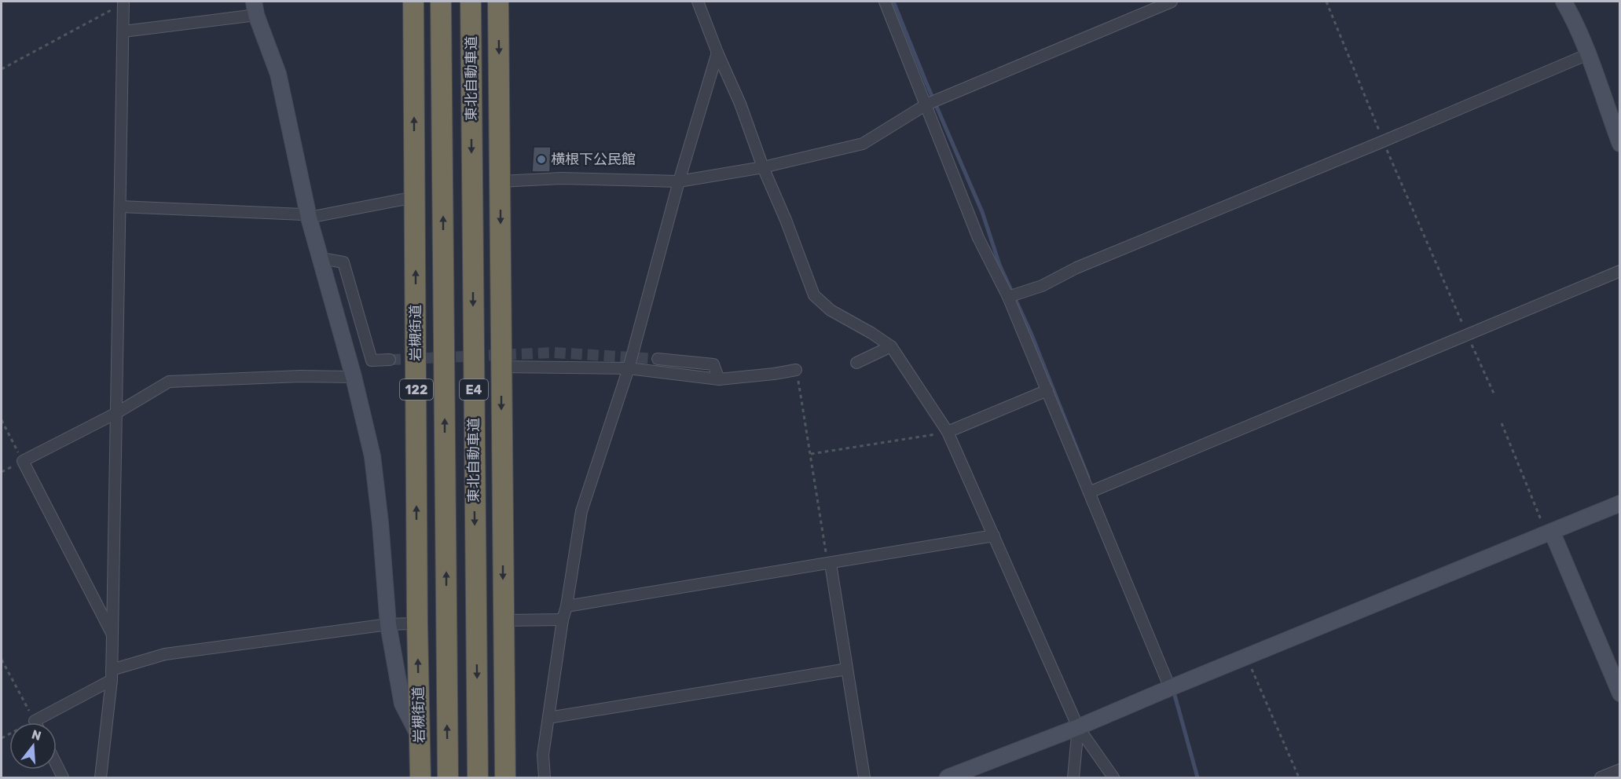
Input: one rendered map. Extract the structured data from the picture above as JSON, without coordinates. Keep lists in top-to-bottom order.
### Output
{
  "streets": {
    "highway": [
      "東北自動車道",
      "岩槻街道",
      "122",
      "E4"
    ]
  },
  "places": ["横根下公民館"],
  "north": "top"
}
